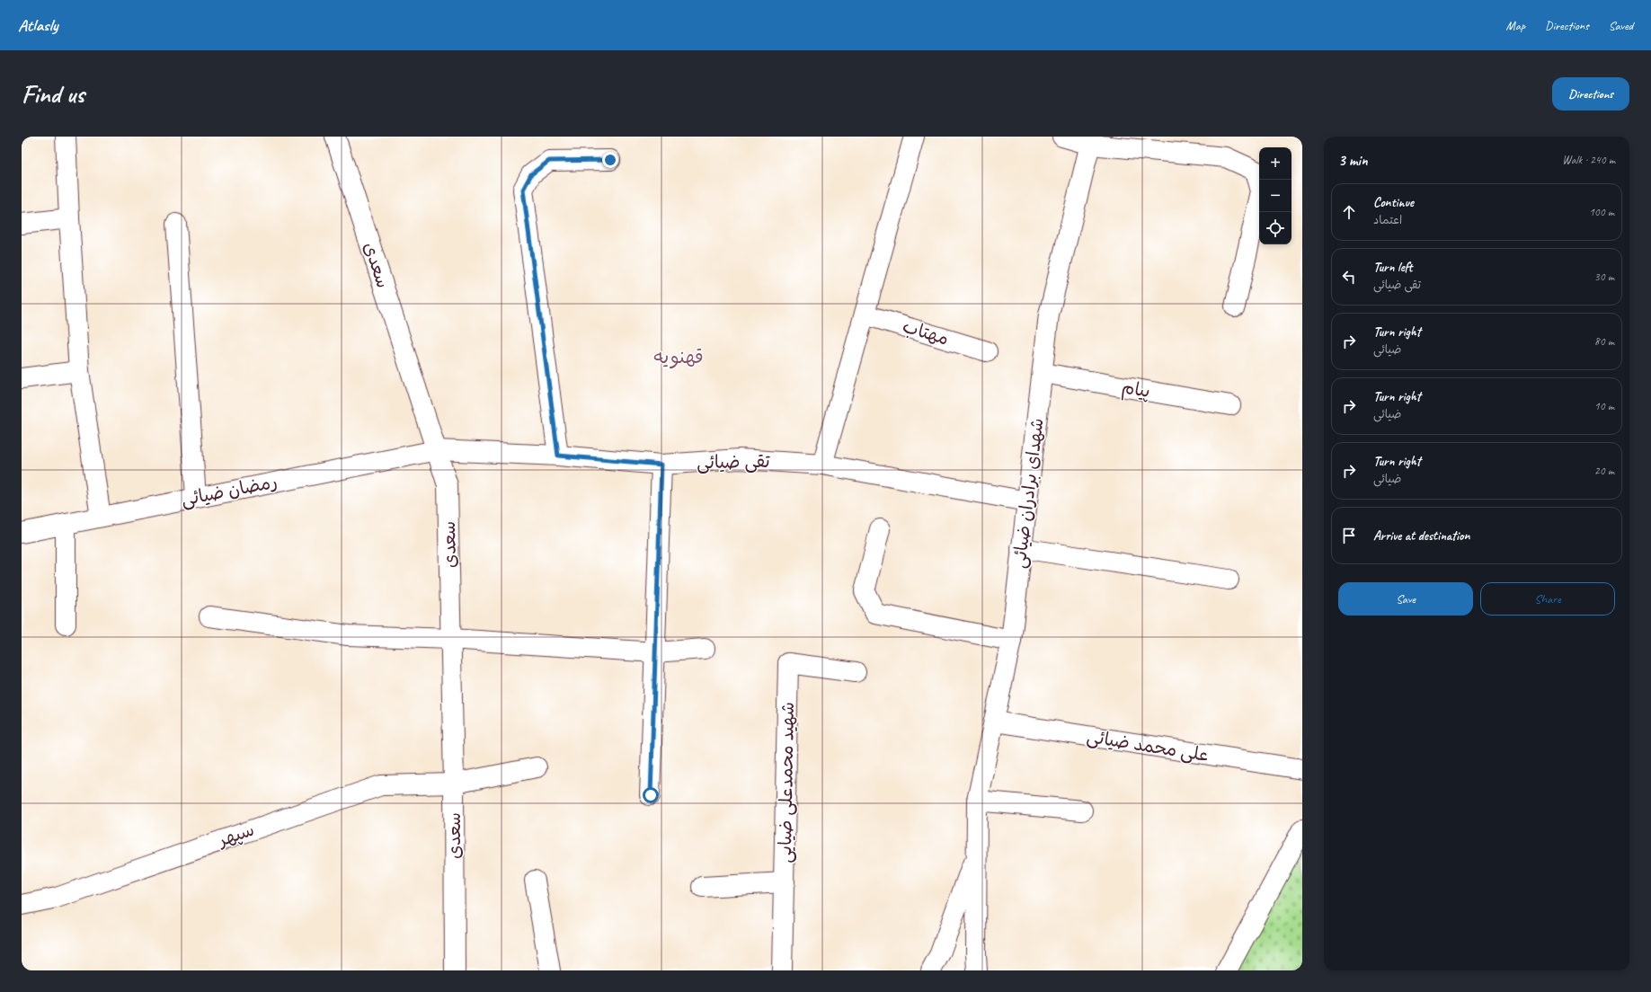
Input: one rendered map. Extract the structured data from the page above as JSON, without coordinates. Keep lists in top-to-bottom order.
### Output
{
  "streets": {
    "street": [
      "سعدی",
      "مهتاب",
      "پیام",
      "تقی ضیائی",
      "رمضان ضیائی",
      "شهدای برادران ضیائی",
      "علی محمد ضیائی",
      "شهید محمدعلی ضیایی",
      "سپهر"
    ]
  },
  "crossings": [
    ["سعدی", "تقی ضیائی"],
    ["سعدی", "رمضان ضیائی"],
    ["سعدی", "سپهر"],
    ["پیام", "شهدای برادران ضیائی"],
    ["تقی ضیائی", "رمضان ضیائی"],
    ["تقی ضیائی", "شهدای برادران ضیائی"],
    ["شهدای برادران ضیائی", "علی محمد ضیائی"]
  ],
  "districts": ["قهنویه"],
  "page": {
    "header": "Atlasly",
    "nav": ["Map", "Directions", "Saved"],
    "buttons": [
      "Directions",
      ["Save", "Share"]
    ],
    "title": "Find us",
    "heading": ["3 min", "Walk · 240 m"],
    "map_buttons": ["+", "−"],
    "list": [
      ["Continue", "اعتماد", "100 m"],
      ["Turn left", "تقی ضیائی", "30 m"],
      ["Turn right", "ضیائی", "80 m"],
      ["Turn right", "ضیائی", "10 m"],
      ["Turn right", "ضیائی", "20 m"],
      "Arrive at destination"
    ]
  }
}
